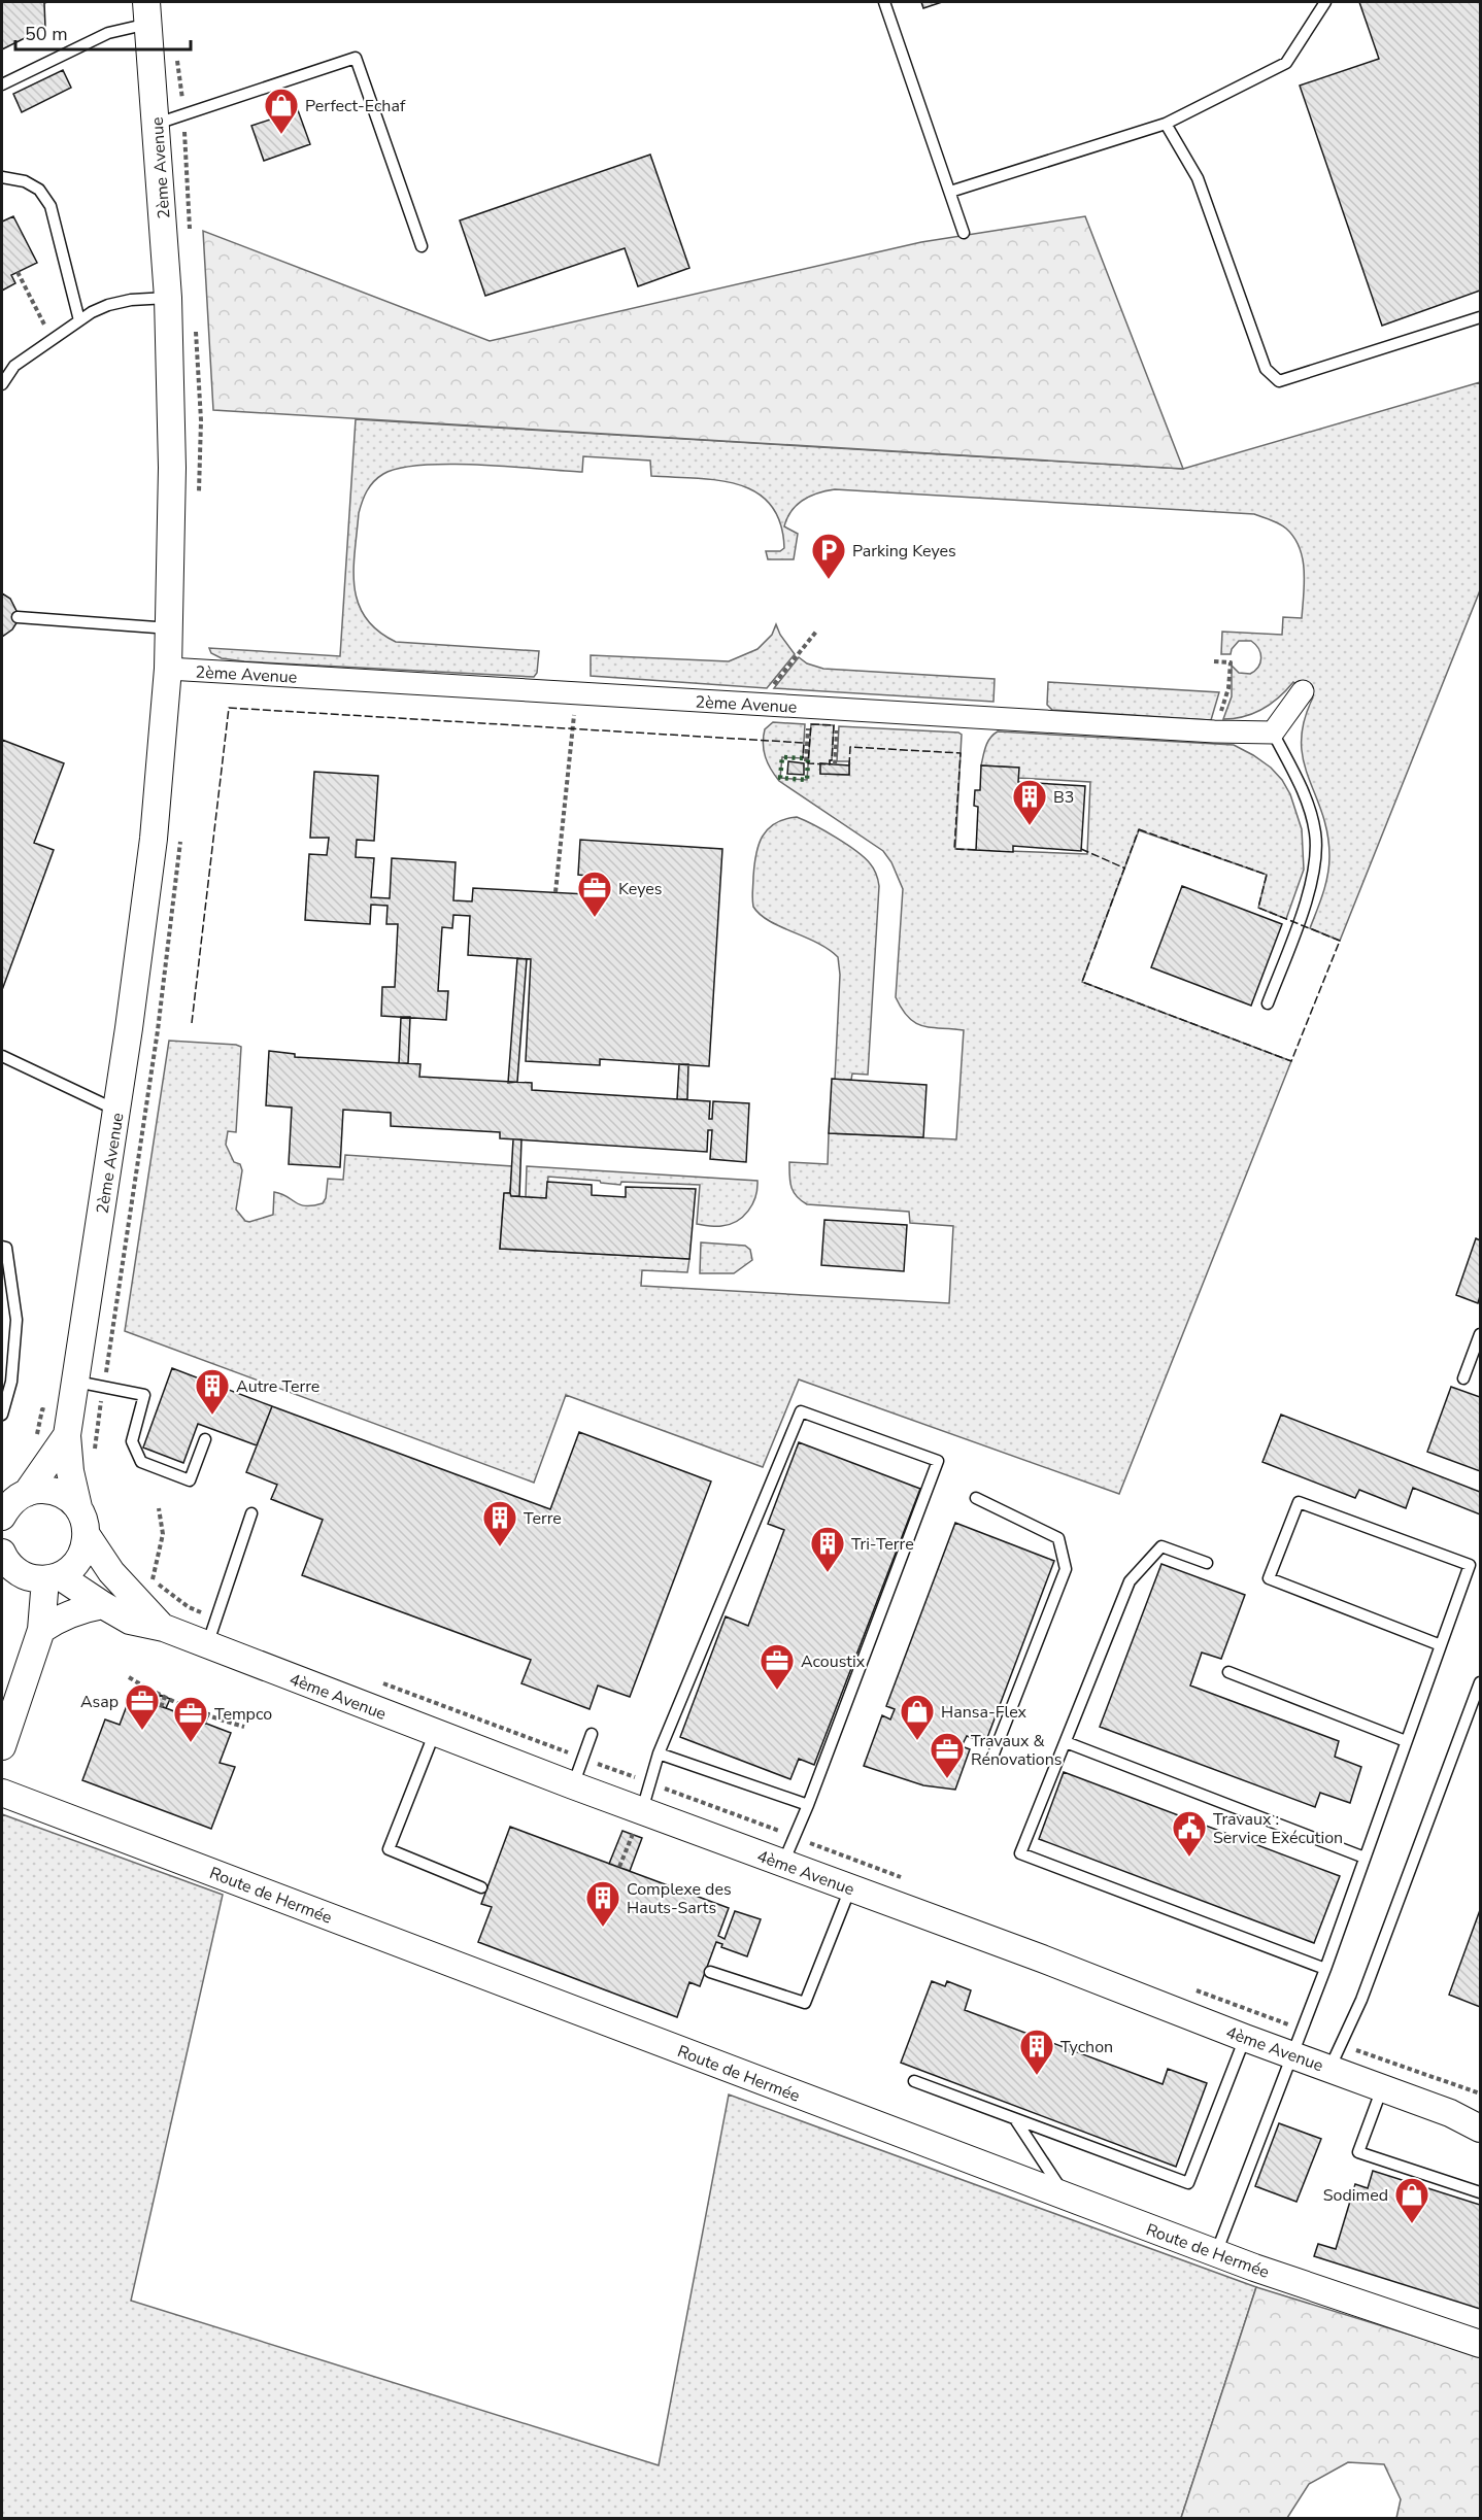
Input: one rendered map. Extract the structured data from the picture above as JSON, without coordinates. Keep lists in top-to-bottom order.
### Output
{
  "streets": {
    "street": ["2ème Avenue", "4ème Avenue", "Route de Hermée"]
  },
  "crossings": [
    ["2ème Avenue", "4ème Avenue"]
  ],
  "places": {
    "shop": ["Perfect-Echaf", "Hansa-Flex", "Sodimed"],
    "parking": ["Parking Keyes"],
    "building": [
      "B3",
      "Autre Terre",
      "Terre",
      "Tri-Terre",
      "Complexe des Hauts-Sarts",
      "Tychon"
    ],
    "office": [
      "Keyes",
      "Acoustix",
      "Asap",
      "Tempco",
      "Travaux & Rénovations"
    ],
    "public building": ["Travaux : Service Exécution"]
  },
  "scale_bar": "50 m"
}
